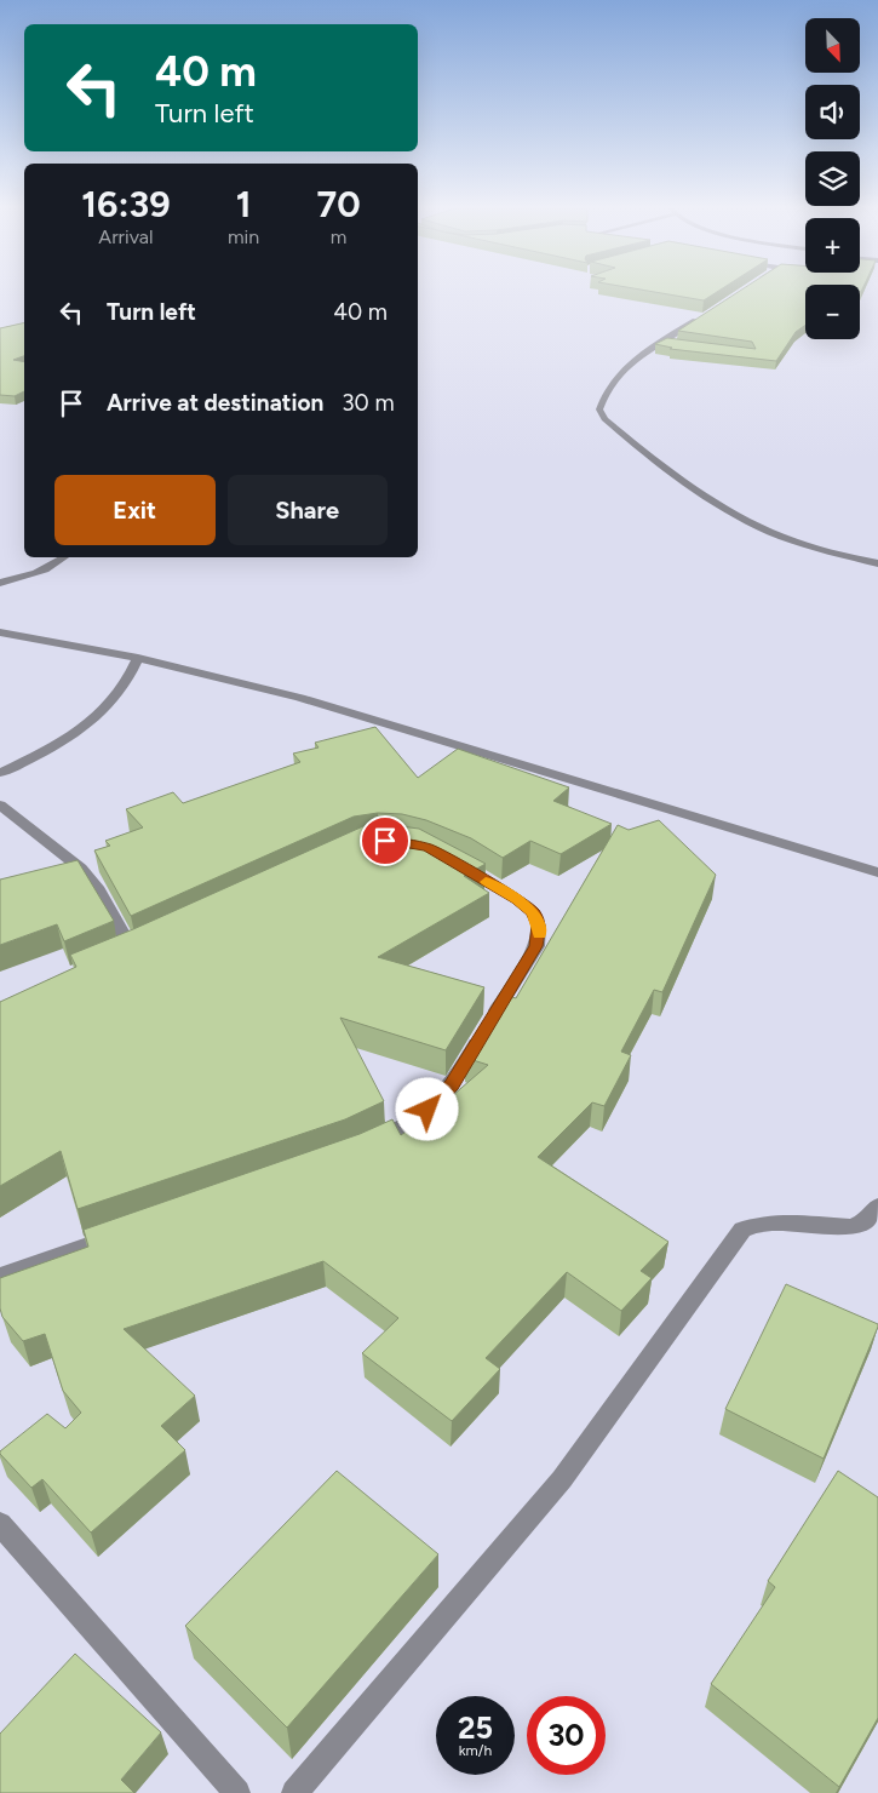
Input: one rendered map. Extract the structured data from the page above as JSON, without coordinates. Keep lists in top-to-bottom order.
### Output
{
  "north": "bottom right",
  "page": {
    "map_buttons": ["+", "−"],
    "turn": ["40 m", "Turn left"],
    "eta": [
      "16:39",
      "Arrival",
      "1",
      "min",
      "70",
      "m"
    ],
    "list": [
      {
        "name": "Turn left",
        "value": "40 m"
      },
      {
        "name": "Arrive at destination",
        "value": "30 m"
      }
    ],
    "buttons": ["Exit", "Share"],
    "speed": "25 km/h",
    "limit": "30"
  }
}
